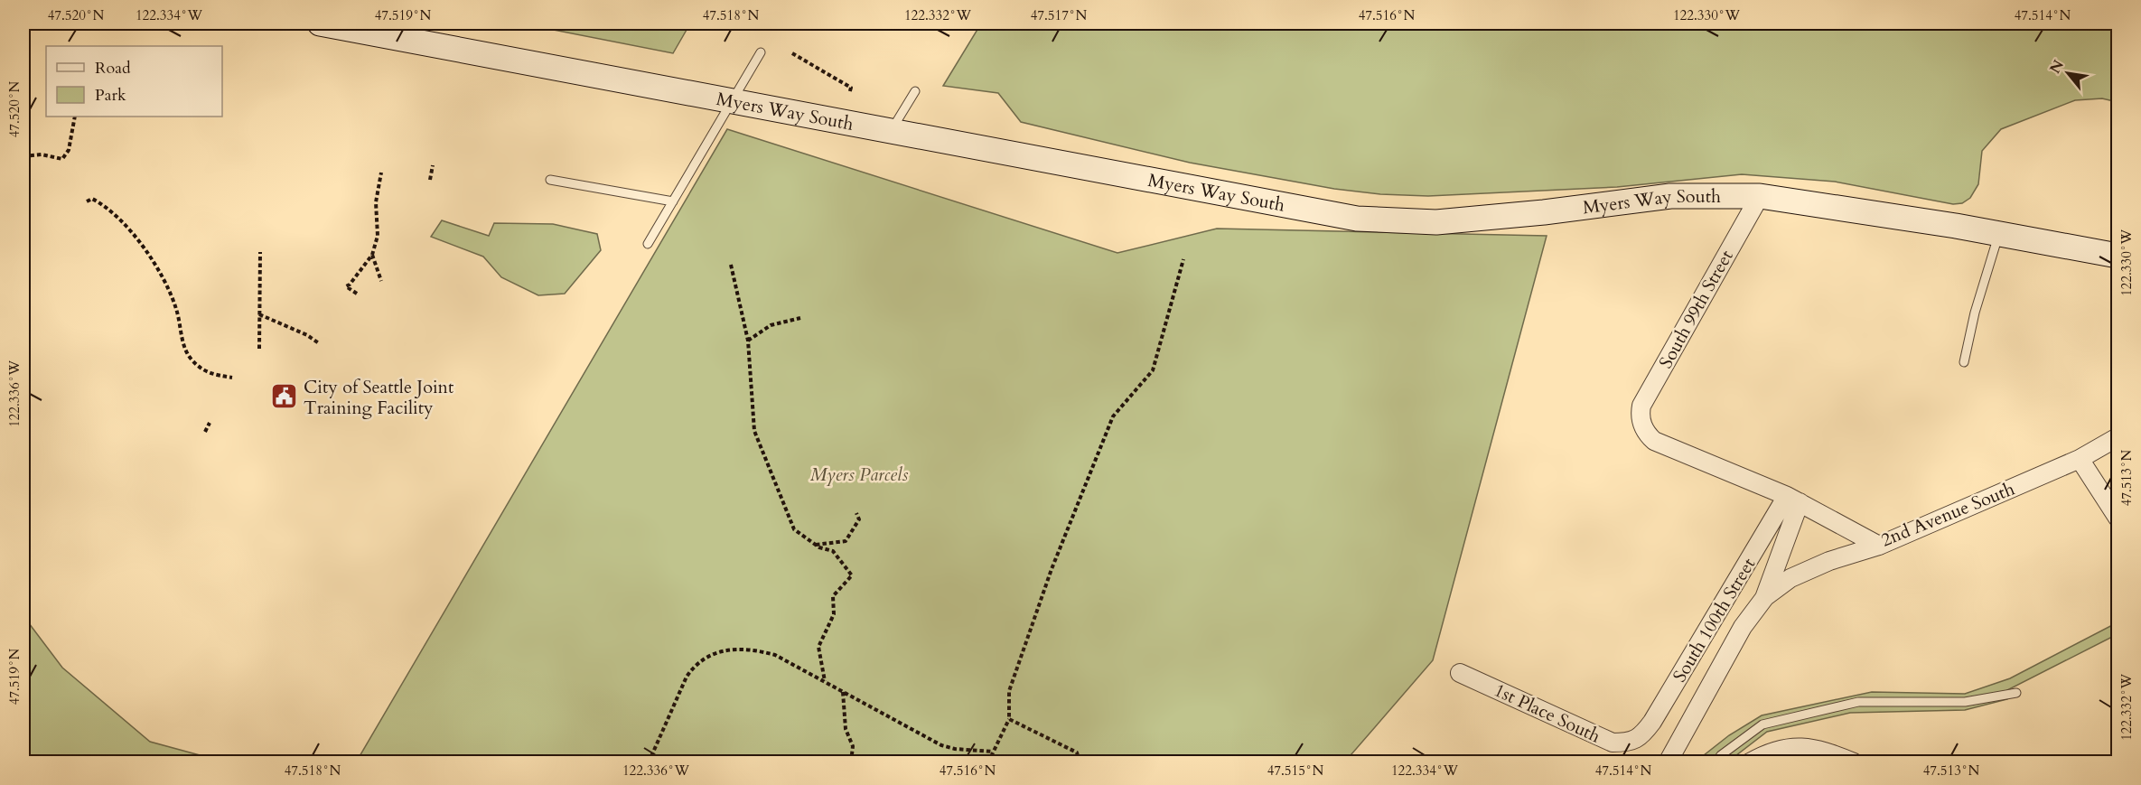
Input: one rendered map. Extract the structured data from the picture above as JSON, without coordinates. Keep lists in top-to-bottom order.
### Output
{
  "streets": {
    "main road": ["Myers Way South"],
    "street": [
      "South 99th Street",
      "2nd Avenue South",
      "South 100th Street",
      "1st Place South"
    ]
  },
  "crossings": [
    ["Myers Way South", "South 99th Street"],
    ["South 99th Street", "2nd Avenue South"],
    ["2nd Avenue South", "South 100th Street"],
    ["South 100th Street", "1st Place South"]
  ],
  "parks": ["Myers Parcels"],
  "places": {
    "public building": ["City of Seattle Joint Training Facility"]
  },
  "legend": ["Road", "Park"],
  "north": "top left",
  "coordinates": [
    "47.520°N",
    "122.334°W",
    "47.519°N",
    "47.518°N",
    "122.332°W",
    "47.517°N",
    "47.516°N",
    "122.330°W",
    "47.514°N",
    "122.336°W",
    "47.513°N",
    "47.515°N"
  ]
}
